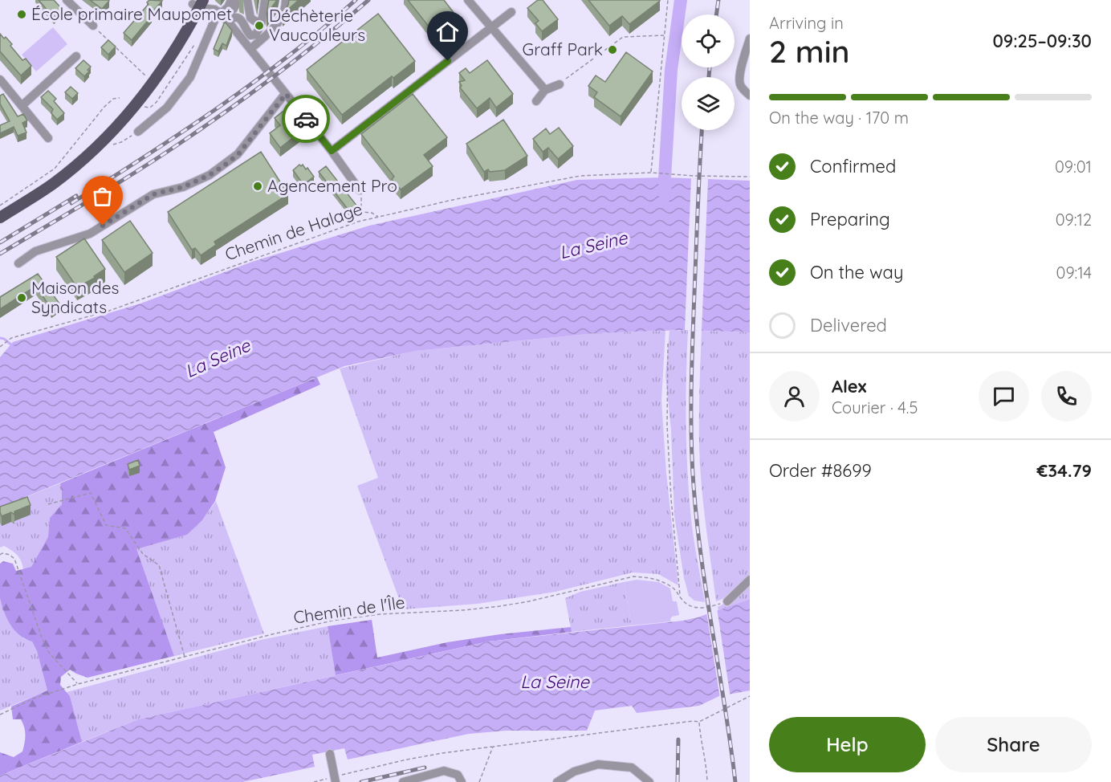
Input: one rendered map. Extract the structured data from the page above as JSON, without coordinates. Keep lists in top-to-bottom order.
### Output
{
  "streets": {
    "path": ["Chemin de Halage", "Chemin de l'Île"]
  },
  "water": ["La Seine"],
  "places": [
    "École primaire Maupomet",
    "Déchèterie Vaucouleurs",
    "Graff Park",
    "Agencement Pro",
    "Maison des Syndicats"
  ],
  "page": {
    "heading": ["2 min", "Arriving in", "09:25–09:30"],
    "panel": [
      "Alex",
      "Courier · 4.5",
      "Order #8699",
      "€34.79"
    ],
    "bar": "On the way · 170 m",
    "list": [
      ["Confirmed", "09:01"],
      ["Preparing", "09:12"],
      ["On the way", "09:14"],
      "Delivered"
    ],
    "buttons": ["Help", "Share"]
  }
}
